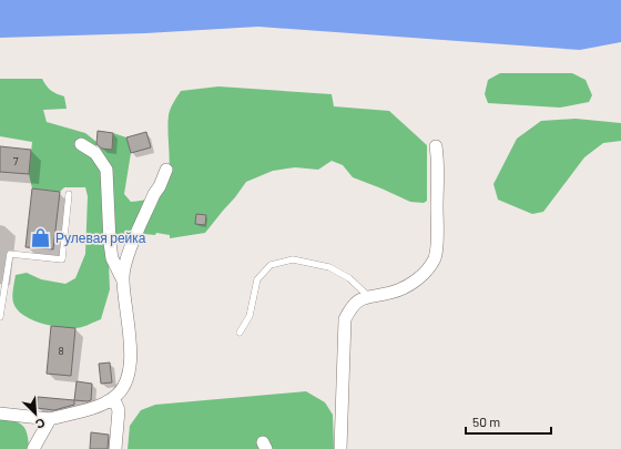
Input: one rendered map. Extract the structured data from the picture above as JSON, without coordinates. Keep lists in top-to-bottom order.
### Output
{
  "places": {
    "shop": ["Рулевая рейка"]
  },
  "house_numbers": ["7", "8"],
  "scale_bar": "50 m",
  "north": "bottom right"
}
